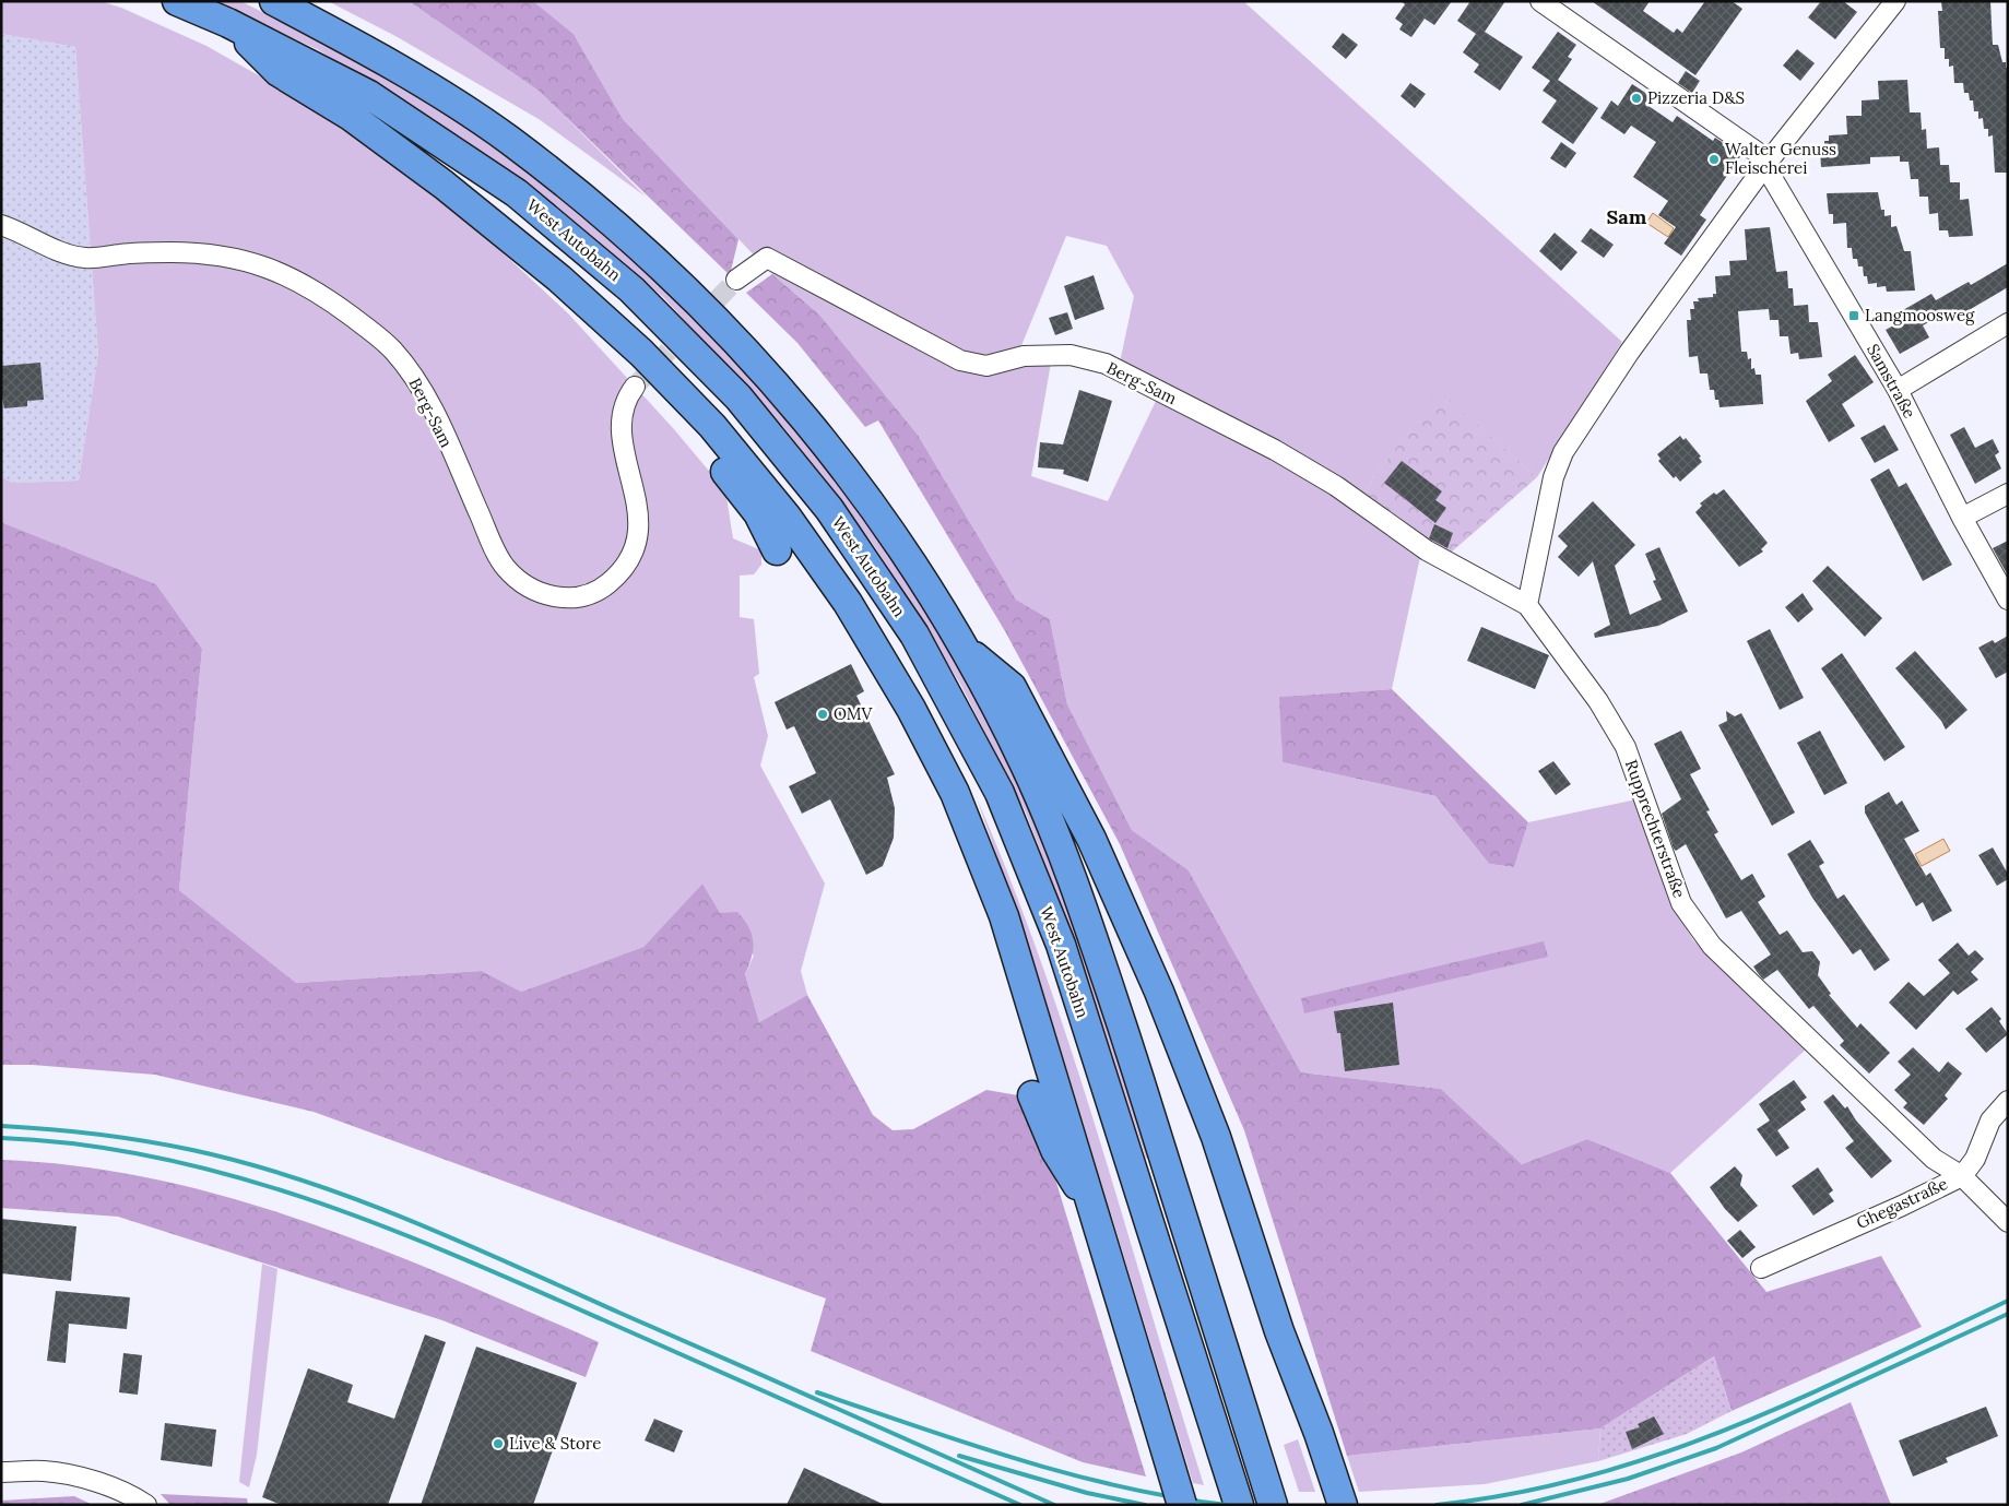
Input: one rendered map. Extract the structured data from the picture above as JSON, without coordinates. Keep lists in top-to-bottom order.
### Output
{
  "streets": {
    "highway": ["West Autobahn"],
    "street": [
      "Samstraße",
      "Berg-Sam",
      "Rupprechterstraße",
      "Ghegastraße"
    ]
  },
  "crossings": [
    ["Berg-Sam", "Rupprechterstraße"],
    ["Rupprechterstraße", "Ghegastraße"]
  ],
  "districts": ["Sam"],
  "places": {
    "other": [
      "Pizzeria D&S",
      "Walter Genuss Fleischerei",
      "OMV",
      "Live & Store"
    ],
    "transit": ["Langmoosweg"]
  }
}
